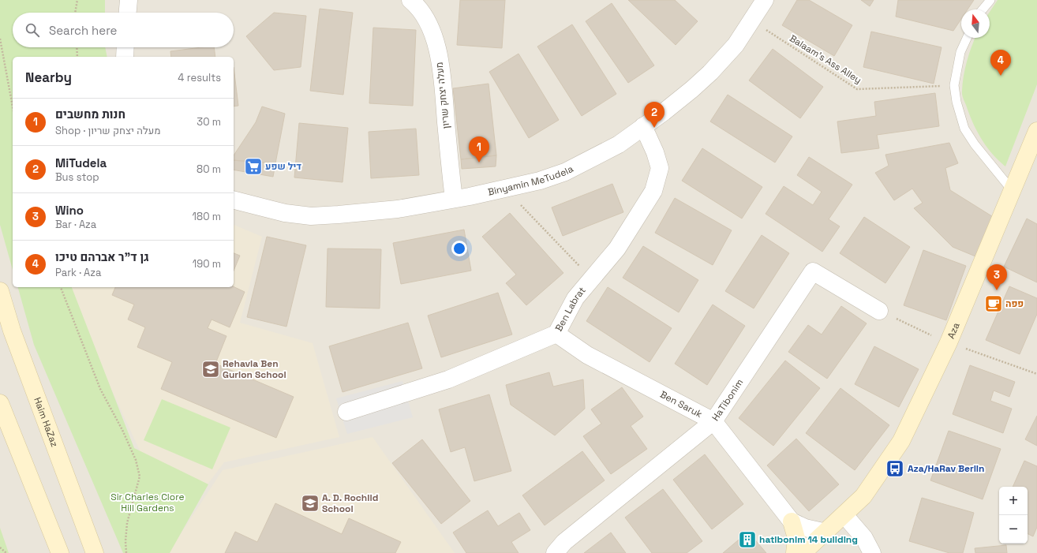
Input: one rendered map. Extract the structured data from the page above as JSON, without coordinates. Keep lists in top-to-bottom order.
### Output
{
  "streets": {
    "street": [
      "מעלה יצחק שריון",
      "Binyamin MeTudela",
      "Ben Labrat",
      "Aza",
      "HaTibonim",
      "Ben Saruk",
      "Haim HaZaz"
    ],
    "path": ["Balaam's Ass Alley"]
  },
  "crossings": [
    ["Balaam's Ass Alley", "Binyamin MeTudela"],
    ["מעלה יצחק שריון", "Binyamin MeTudela"],
    ["Binyamin MeTudela", "Ben Labrat"],
    ["Ben Labrat", "Ben Saruk"],
    ["Aza", "Ben Saruk"],
    ["HaTibonim", "Ben Saruk"]
  ],
  "parks": ["Sir Charles Clore Hill Gardens"],
  "places": {
    "supermarket": ["דיל שפע"],
    "cafe": ["פפה"],
    "school or university": ["Rehavia Ben Gurion School", "A. D. Rochild School"],
    "bus stop": ["Aza/HaRav Berlin"],
    "building": ["hatibonim 14 building"]
  },
  "north": "top",
  "page": {
    "search": "Search here",
    "pins": [
      "4",
      "2",
      "1",
      "3"
    ],
    "heading": ["Nearby", "4 results"],
    "list": [
      {
        "mark": "1",
        "name": "חנות מחשבים",
        "note": "Shop · מעלה יצחק שריון",
        "value": "30 m"
      },
      {
        "mark": "2",
        "name": "MiTudela",
        "note": "Bus stop",
        "value": "80 m"
      },
      {
        "mark": "3",
        "name": "Wino",
        "note": "Bar · Aza",
        "value": "180 m"
      },
      {
        "mark": "4",
        "name": "גן ד\"ר אברהם טיכו",
        "note": "Park · Aza",
        "value": "190 m"
      }
    ],
    "map_buttons": ["+", "−"]
  }
}
